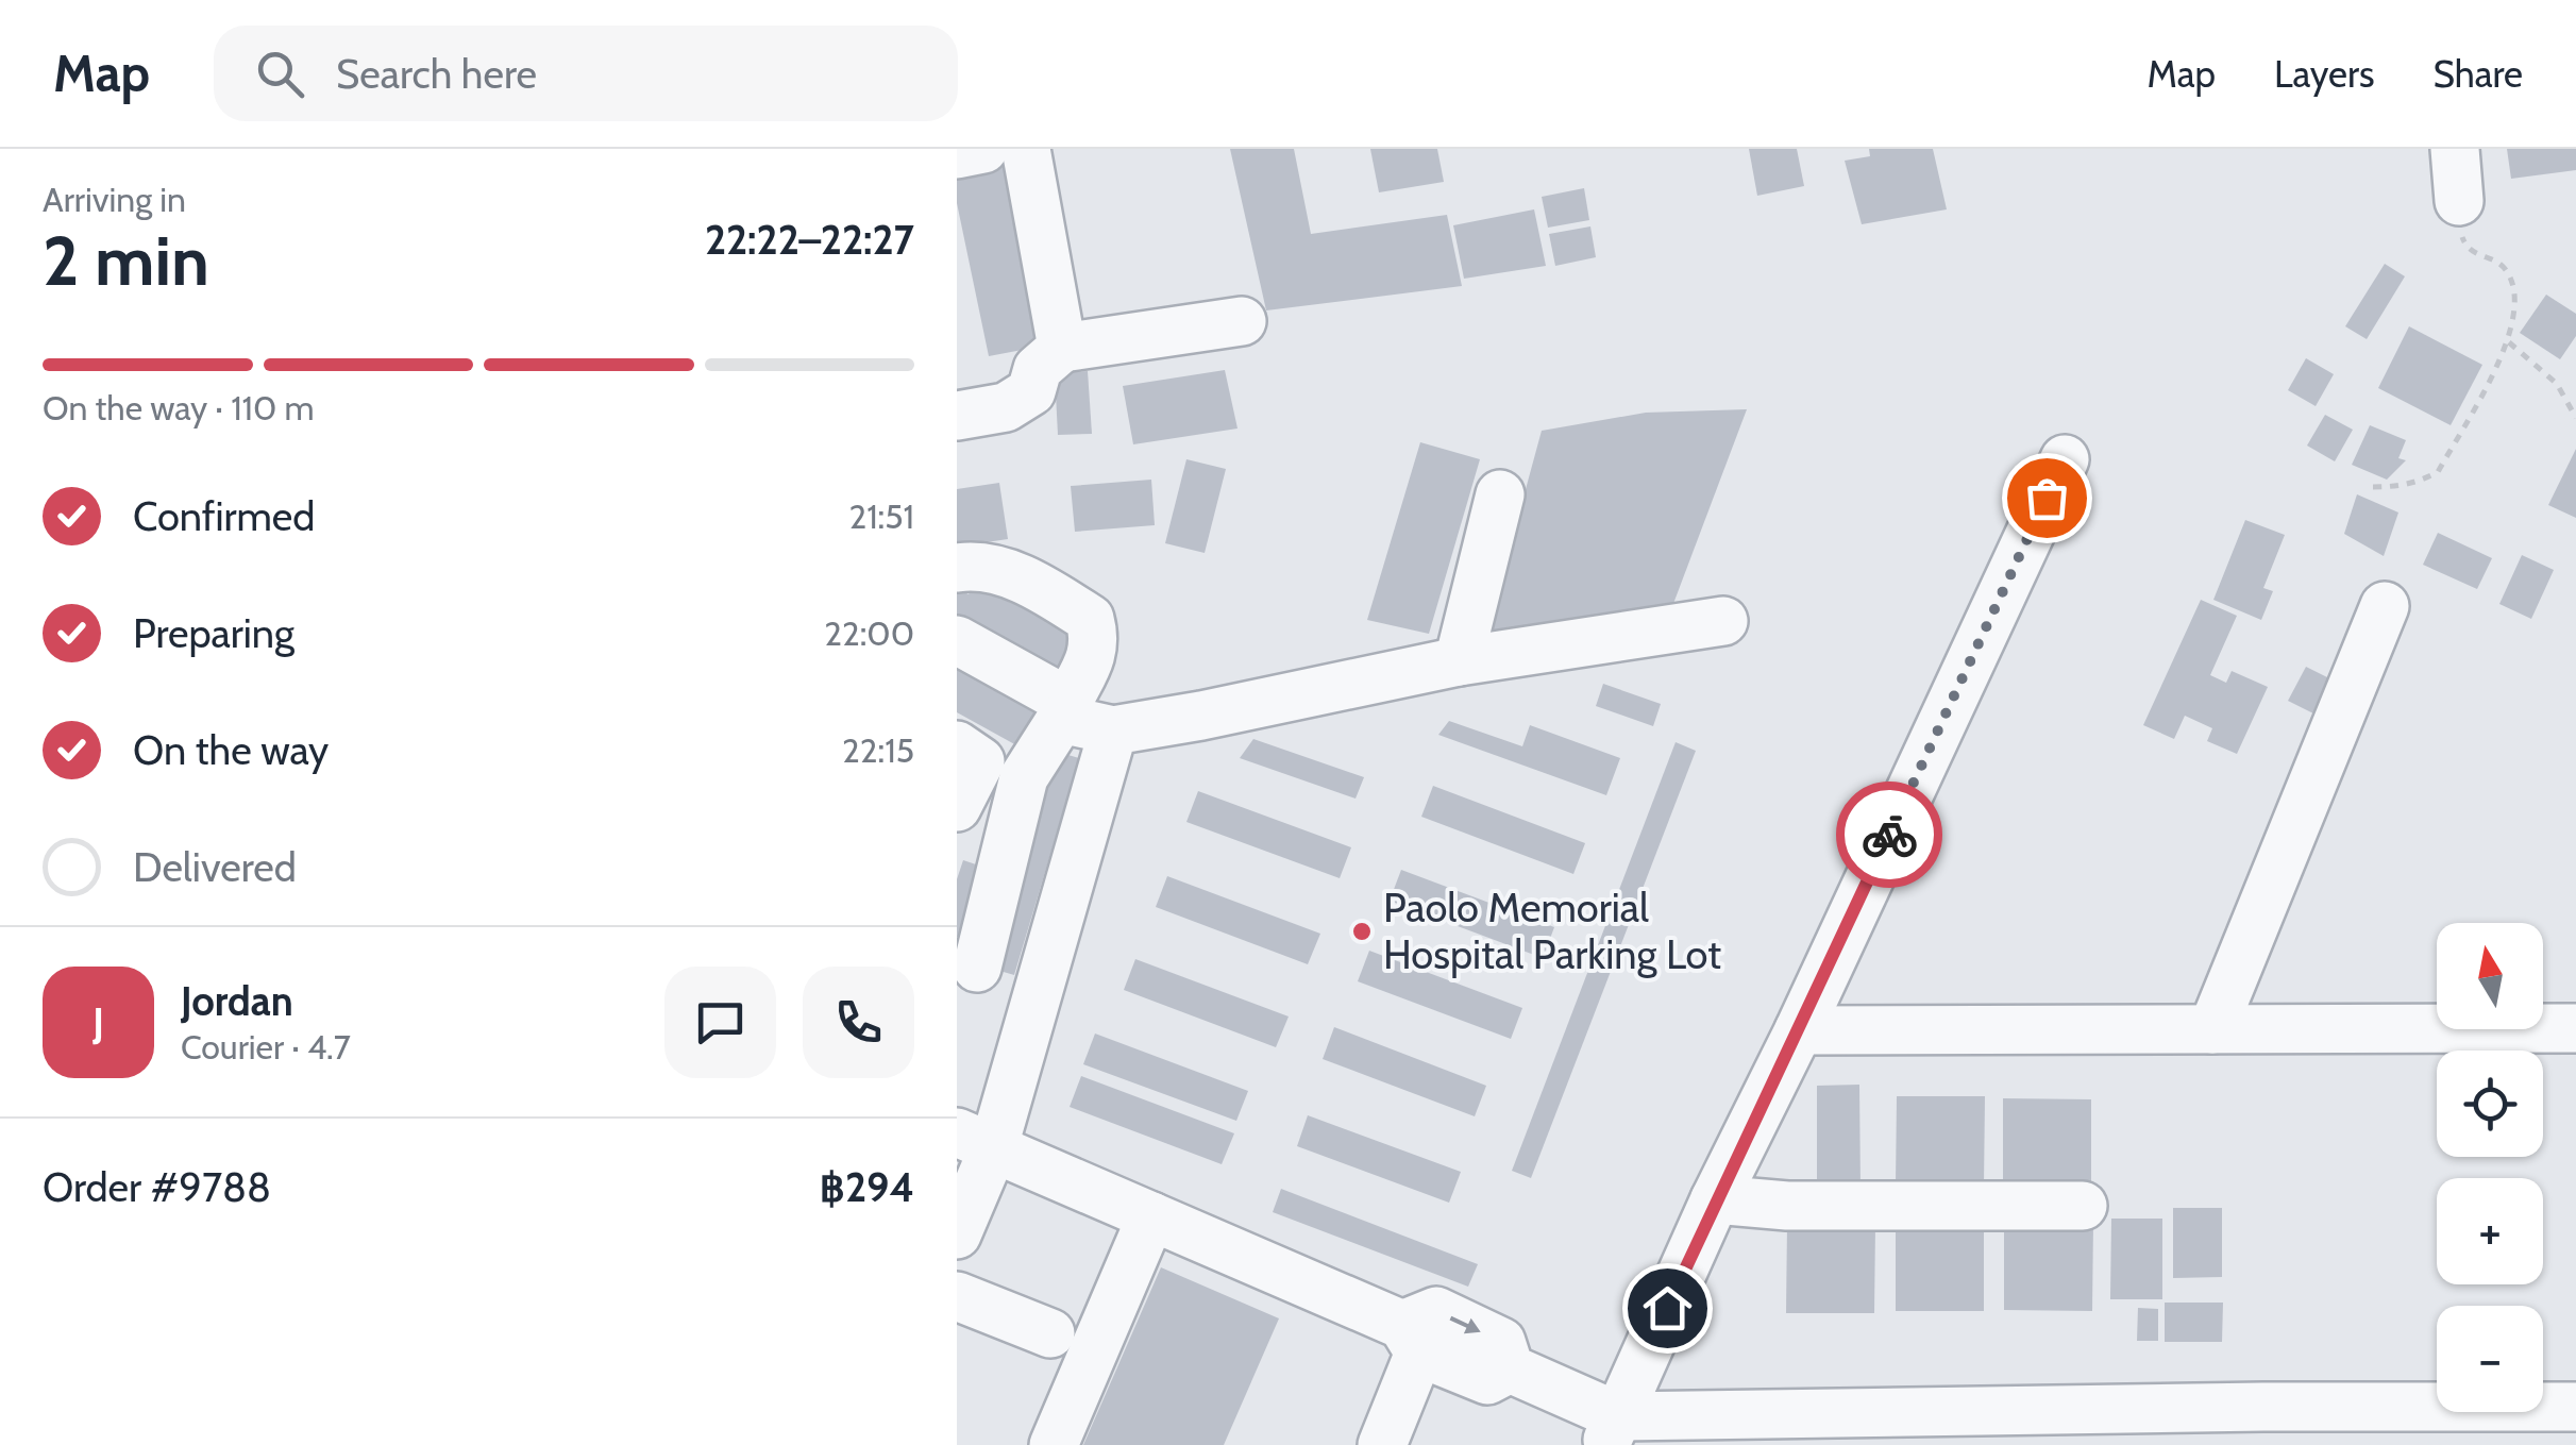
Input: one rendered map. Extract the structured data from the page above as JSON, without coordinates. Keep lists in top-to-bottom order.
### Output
{
  "places": ["Paolo Memorial Hospital Parking Lot"],
  "north": "top",
  "page": {
    "header": "Map",
    "search": "Search here",
    "nav": ["Map", "Layers", "Share"],
    "heading": ["2 min", "Arriving in", "22:22–22:27"],
    "panel": [
      "Jordan",
      "Courier · 4.7",
      "Order #9788",
      "฿294"
    ],
    "bar": "On the way · 110 m",
    "list": [
      ["Confirmed", "21:51"],
      ["Preparing", "22:00"],
      ["On the way", "22:15"],
      "Delivered"
    ],
    "map_buttons": ["+", "−"],
    "round": "J"
  }
}
